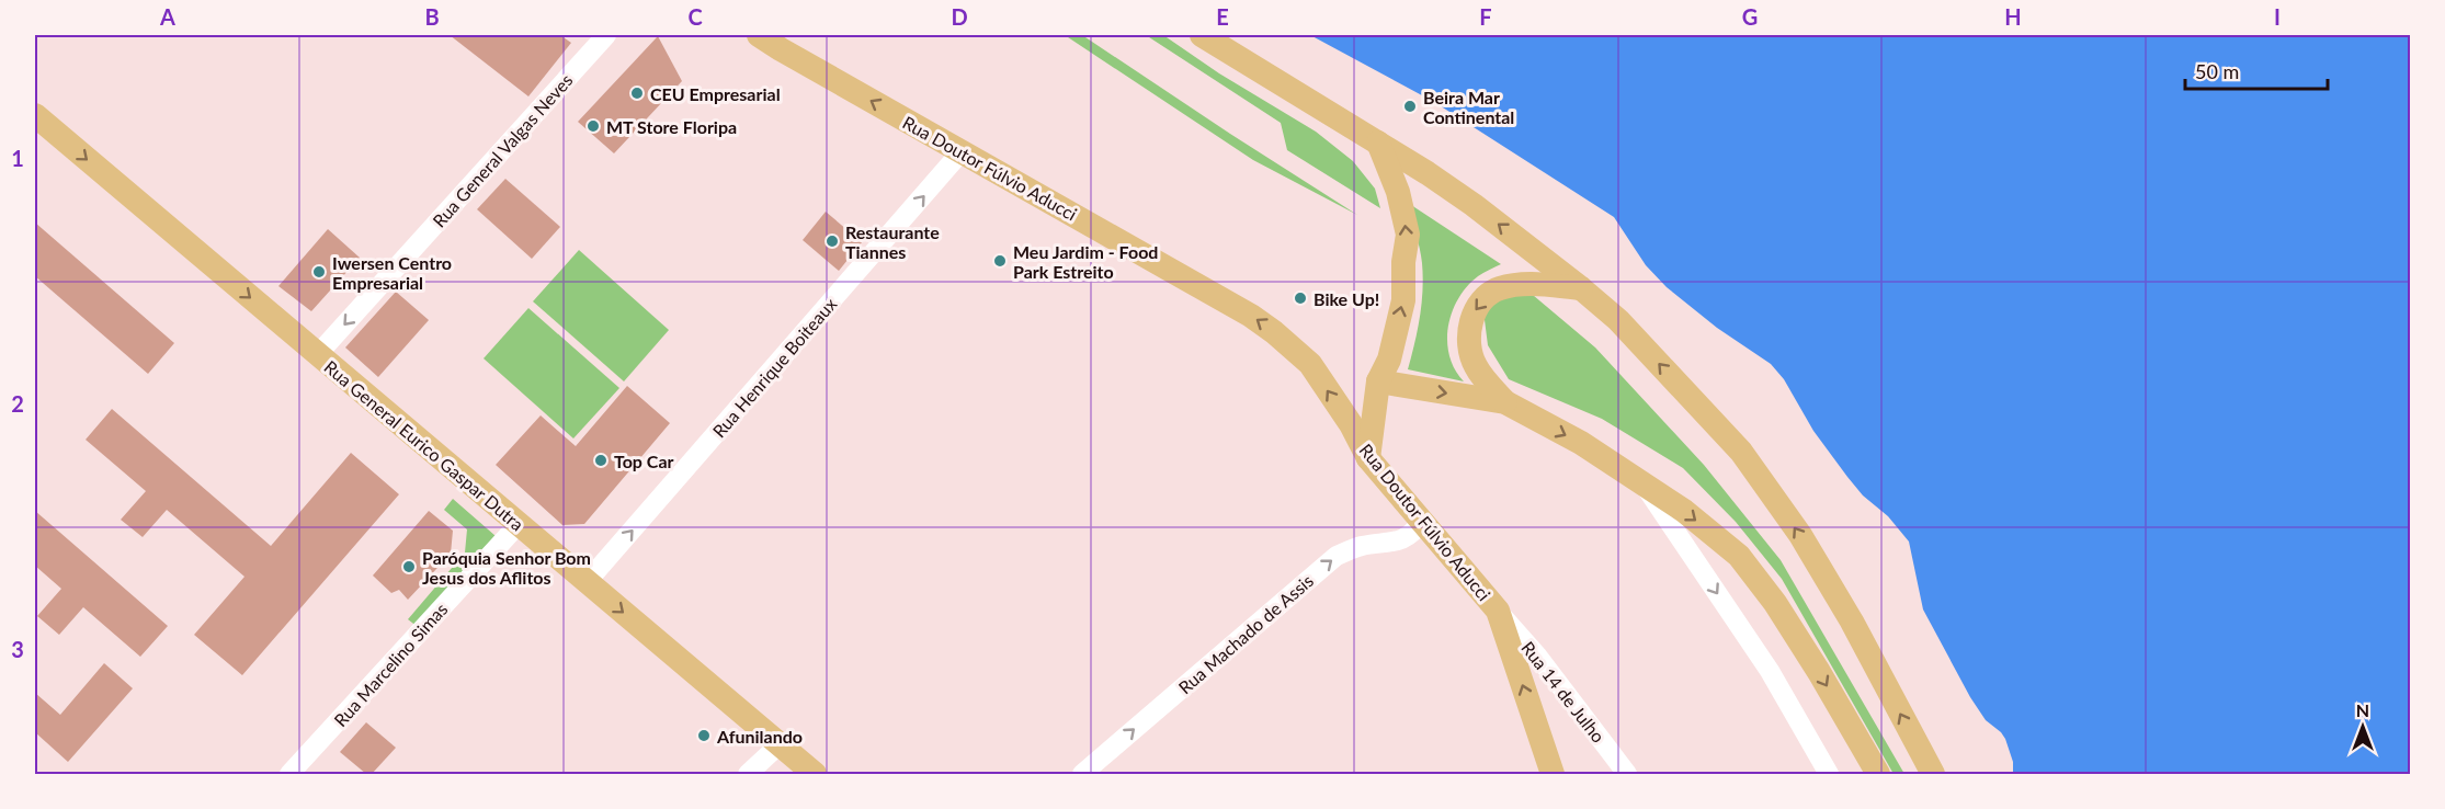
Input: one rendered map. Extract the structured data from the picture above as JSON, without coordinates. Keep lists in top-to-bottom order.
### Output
{
  "streets": {
    "main road": ["Rua Doutor Fúlvio Aducci", "Rua General Eurico Gaspar Dutra"],
    "street": [
      "Rua General Valgas Neves",
      "Rua Henrique Boiteaux",
      "Rua Machado de Assis",
      "Rua Marcelino Simas",
      "Rua 14 de Julho"
    ]
  },
  "crossings": [
    ["Rua General Valgas Neves", "Rua General Eurico Gaspar Dutra"],
    ["Rua Doutor Fúlvio Aducci", "Rua Henrique Boiteaux"],
    ["Rua Doutor Fúlvio Aducci", "Rua Machado de Assis"],
    ["Rua Doutor Fúlvio Aducci", "Rua 14 de Julho"],
    ["Rua Henrique Boiteaux", "Rua General Eurico Gaspar Dutra"],
    ["Rua General Eurico Gaspar Dutra", "Rua Marcelino Simas"]
  ],
  "one_way": [
    "Rua General Valgas Neves",
    "Rua Henrique Boiteaux",
    "Rua General Eurico Gaspar Dutra",
    "Rua Machado de Assis"
  ],
  "places": [
    "CEU Empresarial",
    "Beira Mar Continental",
    "MT Store Floripa",
    "Restaurante Tiannes",
    "Meu Jardim - Food Park Estreito",
    "Iwersen Centro Empresarial",
    "Bike Up!",
    "Top Car",
    "Paróquia Senhor Bom Jesus dos Aflitos",
    "Afunilando"
  ],
  "scale_bar": "50 m",
  "north": "top",
  "grid": {
    "columns": [
      "A",
      "B",
      "C",
      "D",
      "E",
      "F",
      "G",
      "H",
      "I"
    ],
    "rows": ["1", "2", "3"]
  }
}
